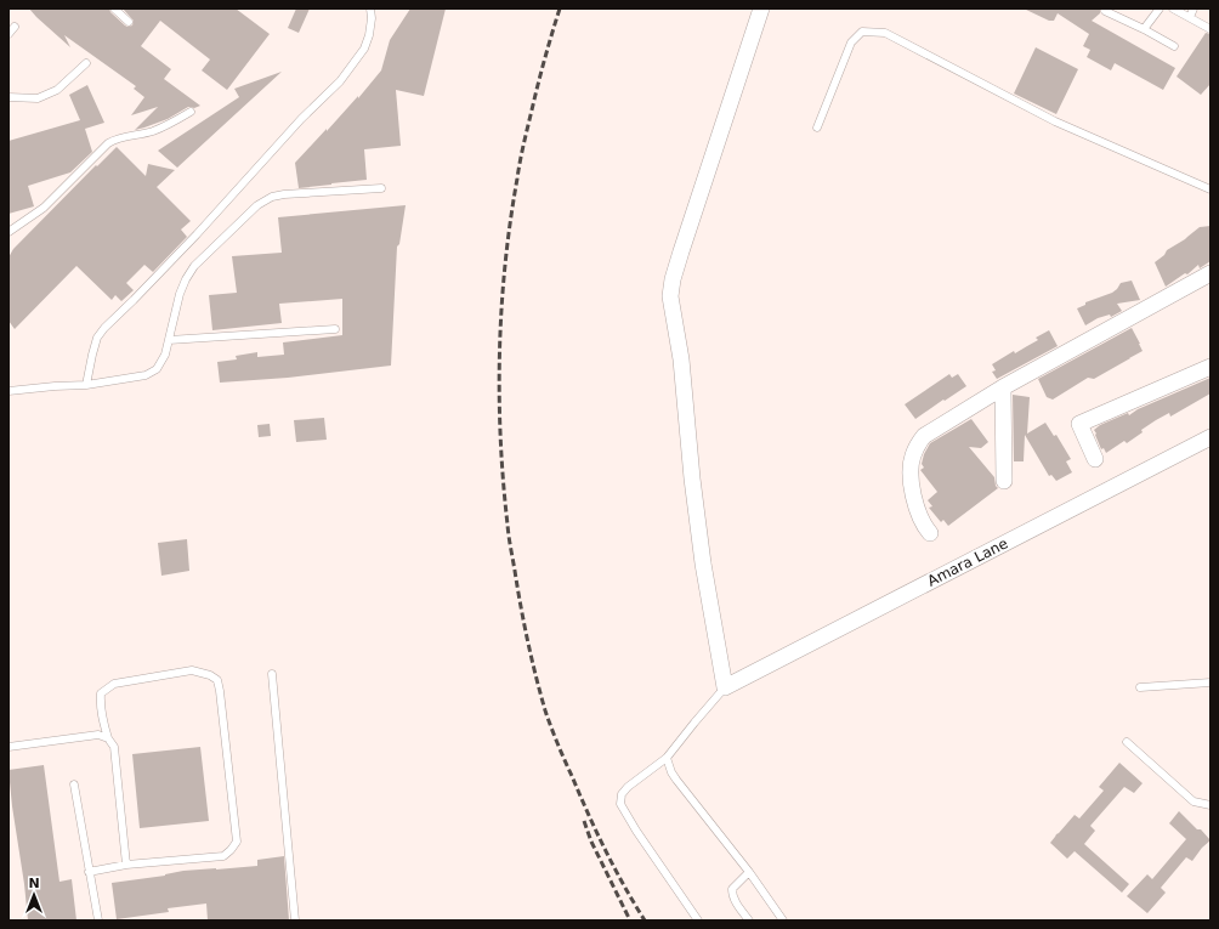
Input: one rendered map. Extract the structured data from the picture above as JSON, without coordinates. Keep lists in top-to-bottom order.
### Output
{
  "streets": {
    "street": ["Amara Lane"]
  },
  "north": "top"
}
